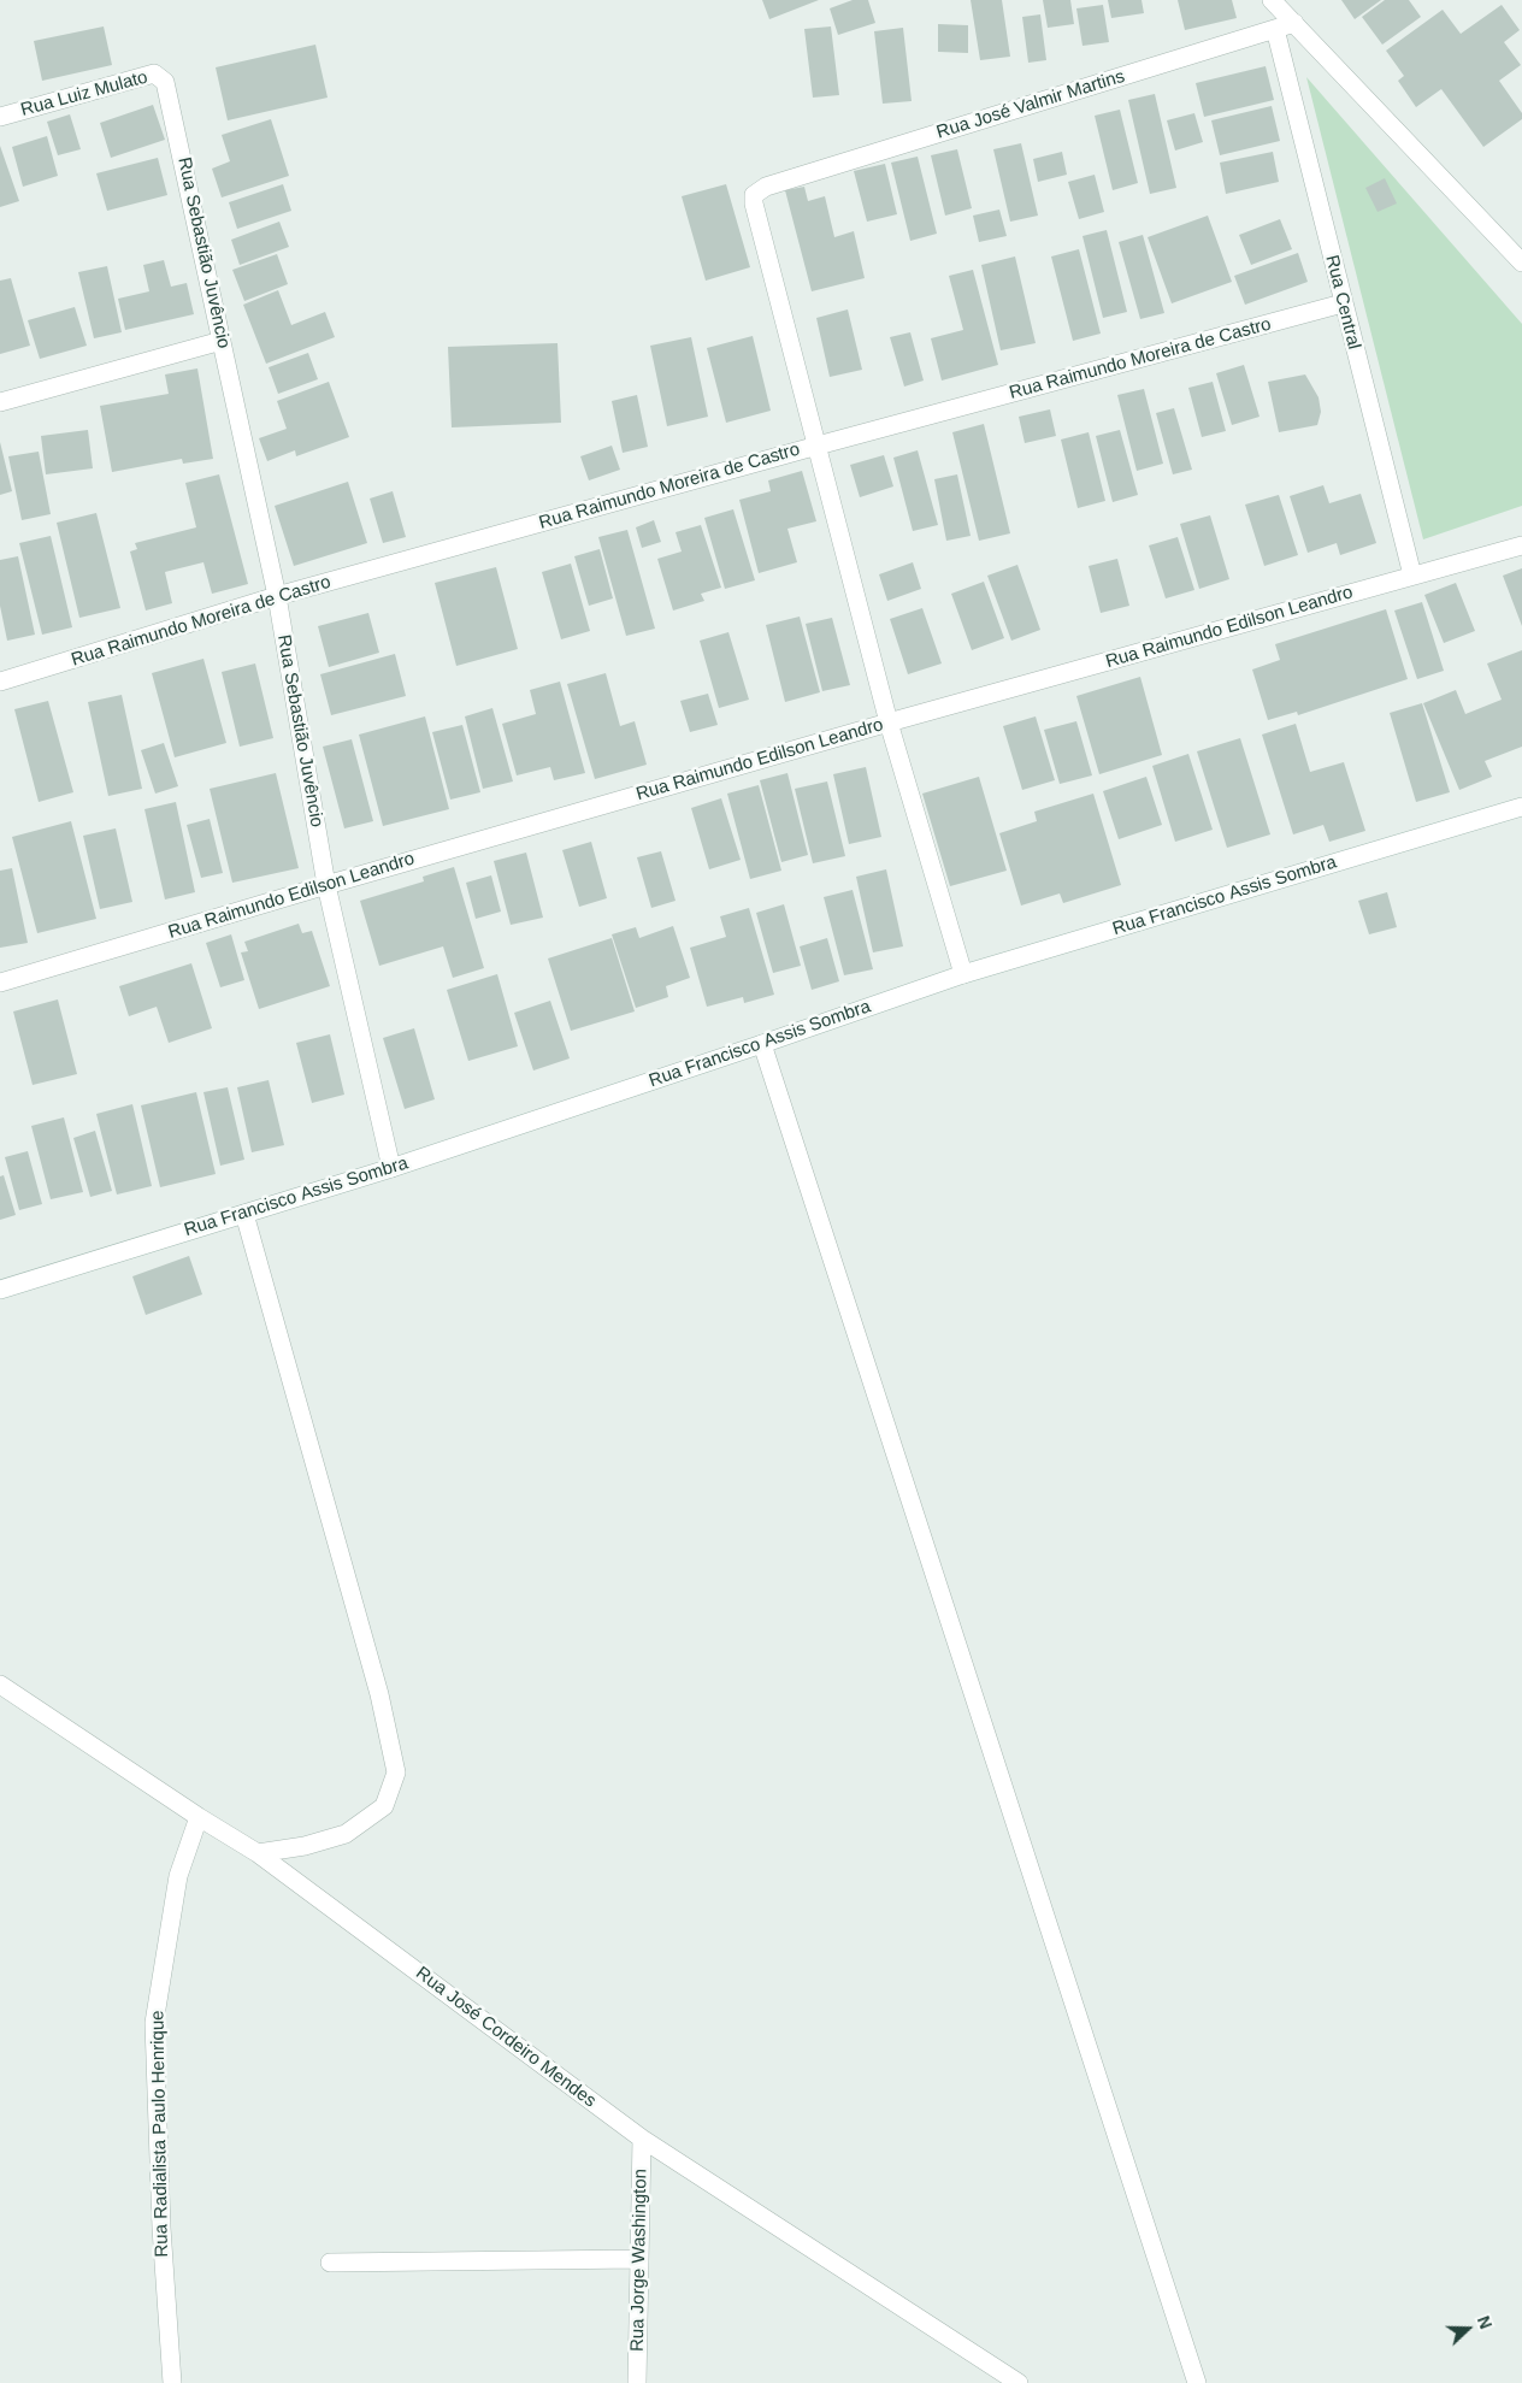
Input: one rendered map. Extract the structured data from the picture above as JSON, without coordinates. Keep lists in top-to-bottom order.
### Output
{
  "streets": {
    "street": [
      "Rua Luiz Mulato",
      "Rua José Valmir Martins",
      "Rua Sebastião Juvêncio",
      "Rua Central",
      "Rua Raimundo Moreira de Castro",
      "Rua Raimundo Edilson Leandro",
      "Rua Francisco Assis Sombra",
      "Rua José Cordeiro Mendes",
      "Rua Radialista Paulo Henrique",
      "Rua Jorge Washington"
    ]
  },
  "crossings": [
    ["Rua Luiz Mulato", "Rua Sebastião Juvêncio"],
    ["Rua José Valmir Martins", "Rua Central"],
    ["Rua José Valmir Martins", "Rua Raimundo Moreira de Castro"],
    ["Rua Sebastião Juvêncio", "Rua Raimundo Moreira de Castro"],
    ["Rua Sebastião Juvêncio", "Rua Raimundo Edilson Leandro"],
    ["Rua Sebastião Juvêncio", "Rua Francisco Assis Sombra"],
    ["Rua Central", "Rua Raimundo Moreira de Castro"],
    ["Rua Central", "Rua Raimundo Edilson Leandro"],
    ["Rua José Cordeiro Mendes", "Rua Radialista Paulo Henrique"],
    ["Rua José Cordeiro Mendes", "Rua Jorge Washington"]
  ],
  "north": "right"
}
